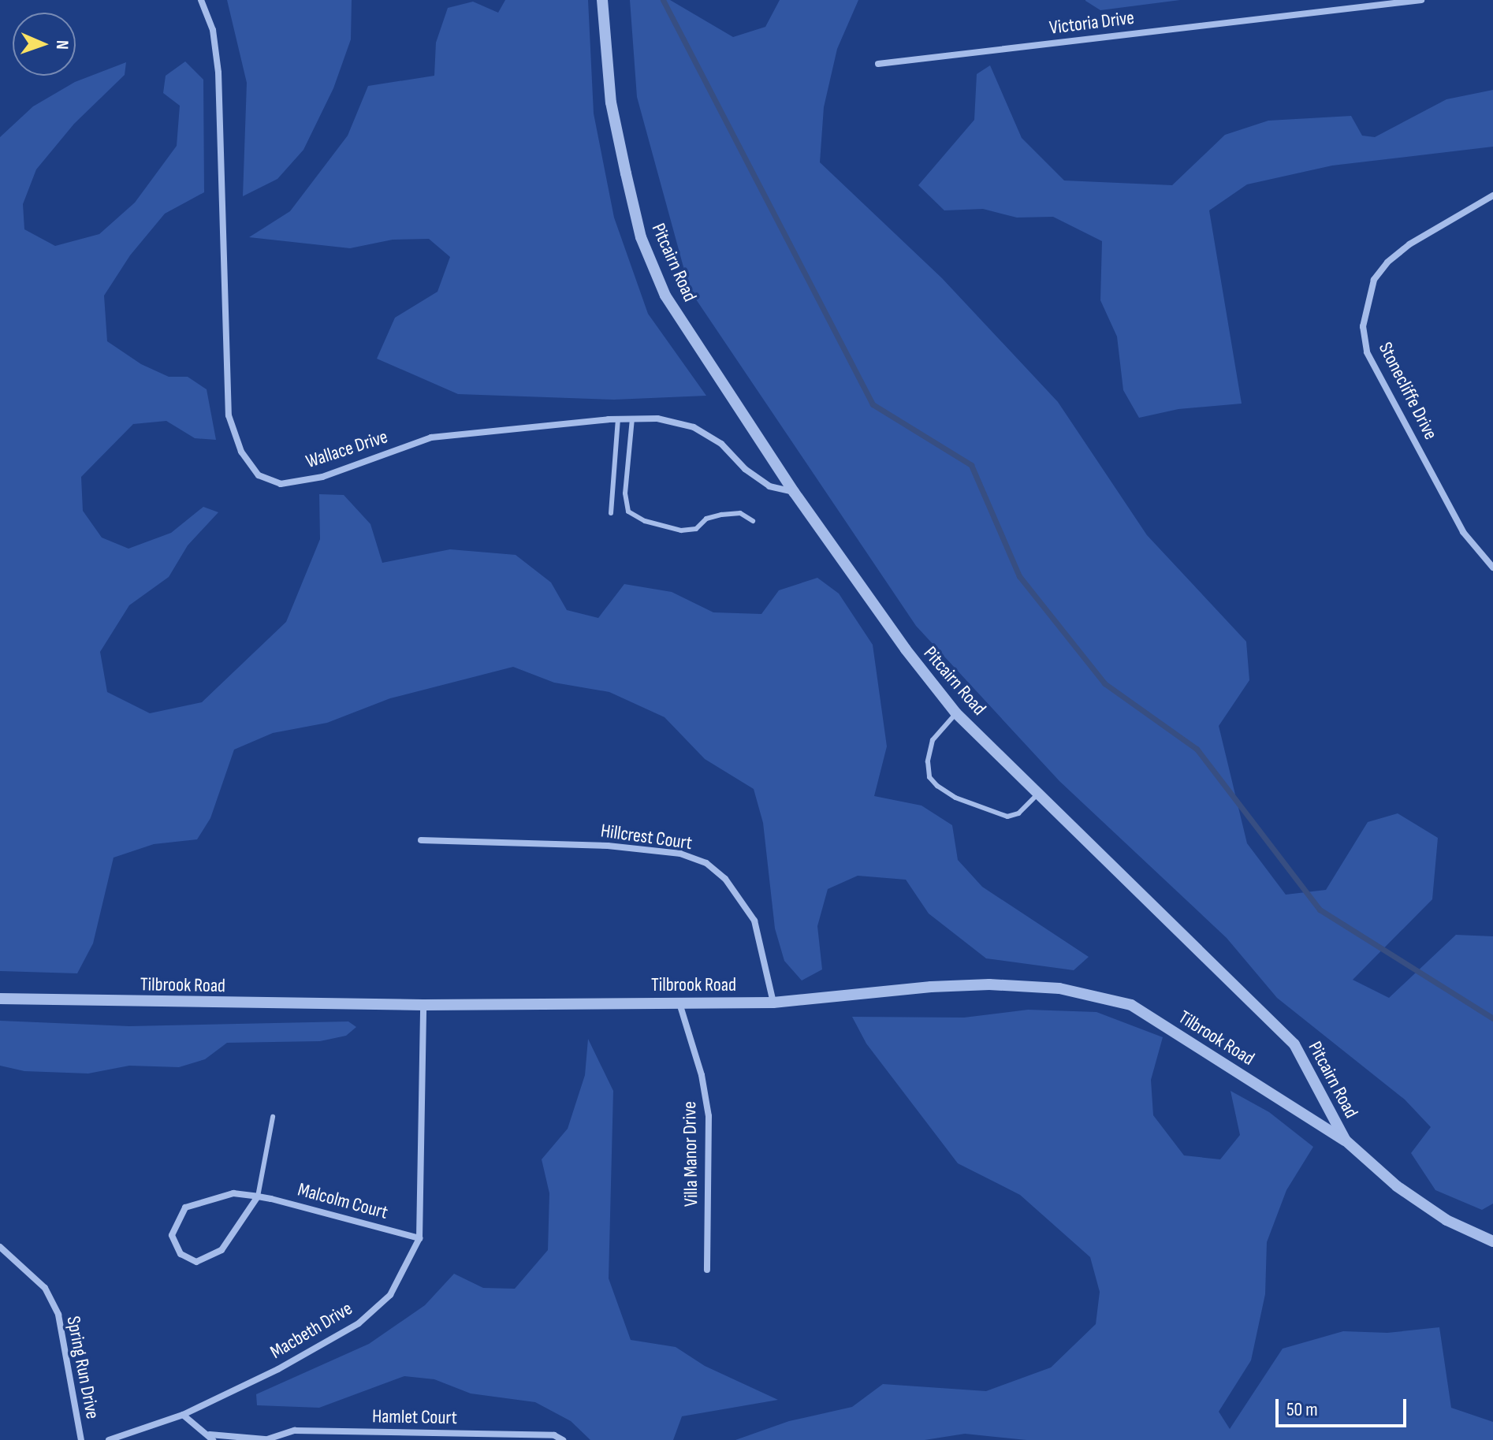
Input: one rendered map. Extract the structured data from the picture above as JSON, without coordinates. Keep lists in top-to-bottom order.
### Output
{
  "streets": {
    "street": [
      "Victoria Drive",
      "Pitcairn Road",
      "Stonecliffe Drive",
      "Wallace Drive",
      "Hillcrest Court",
      "Tilbrook Road",
      "Villa Manor Drive",
      "Malcolm Court",
      "Macbeth Drive",
      "Spring Run Drive",
      "Hamlet Court"
    ]
  },
  "crossings": [
    ["Pitcairn Road", "Wallace Drive"],
    ["Pitcairn Road", "Tilbrook Road"],
    ["Hillcrest Court", "Tilbrook Road"],
    ["Tilbrook Road", "Villa Manor Drive"],
    ["Tilbrook Road", "Macbeth Drive"],
    ["Malcolm Court", "Macbeth Drive"],
    ["Macbeth Drive", "Hamlet Court"]
  ],
  "scale_bar": "50 m",
  "north": "right"
}
